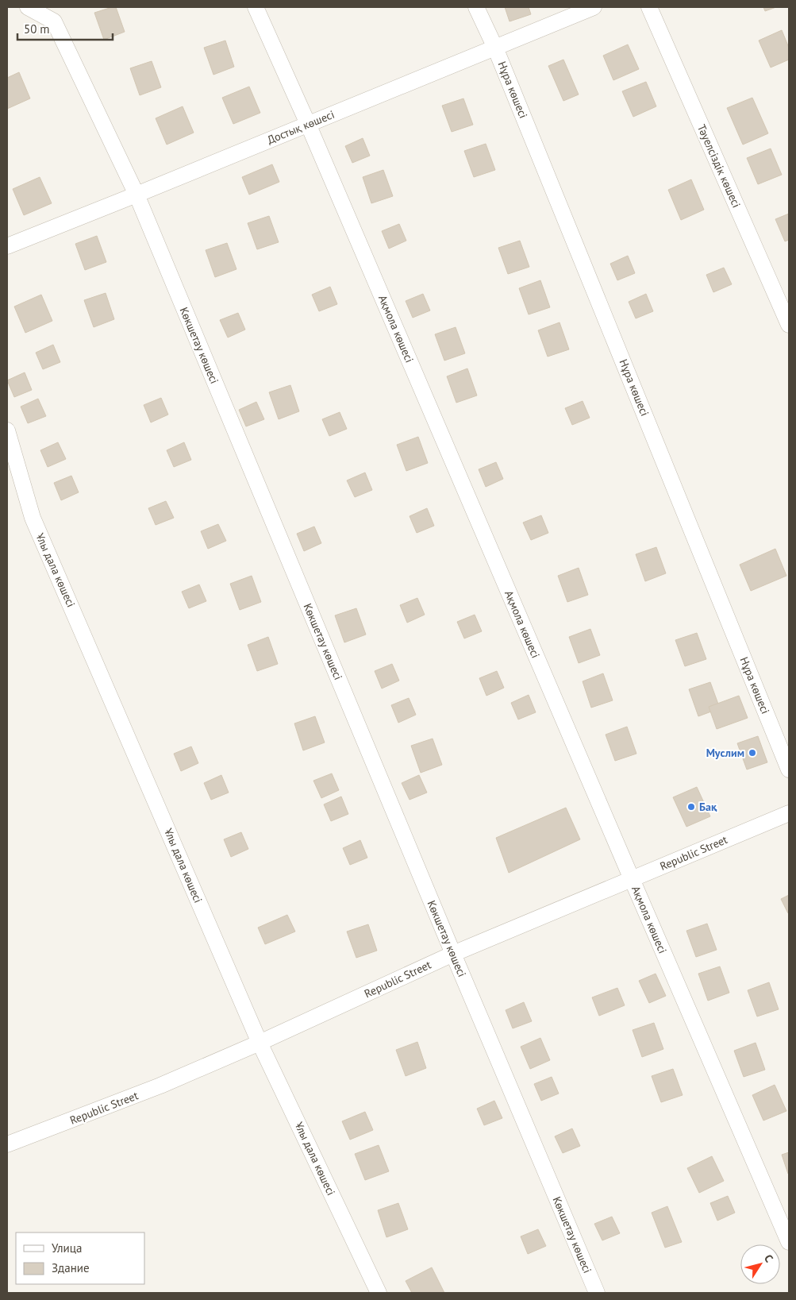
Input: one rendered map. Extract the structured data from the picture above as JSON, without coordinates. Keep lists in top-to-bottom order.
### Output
{
  "streets": {
    "street": [
      "Нұра көшесі",
      "Достық көшесі",
      "Тәуелсіздік көшесі",
      "Ақмола көшесі",
      "Көкшетау көшесі",
      "Ұлы дала көшесі",
      "Republic Street"
    ]
  },
  "crossings": [
    ["Нұра көшесі", "Достық көшесі"],
    ["Достық көшесі", "Ақмола көшесі"],
    ["Достық көшесі", "Көкшетау көшесі"],
    ["Ақмола көшесі", "Republic Street"],
    ["Көкшетау көшесі", "Republic Street"],
    ["Ұлы дала көшесі", "Republic Street"]
  ],
  "places": ["Муслим", "Бақ"],
  "legend": ["Улица", "Здание"],
  "scale_bar": "50 m",
  "north": "top right"
}
